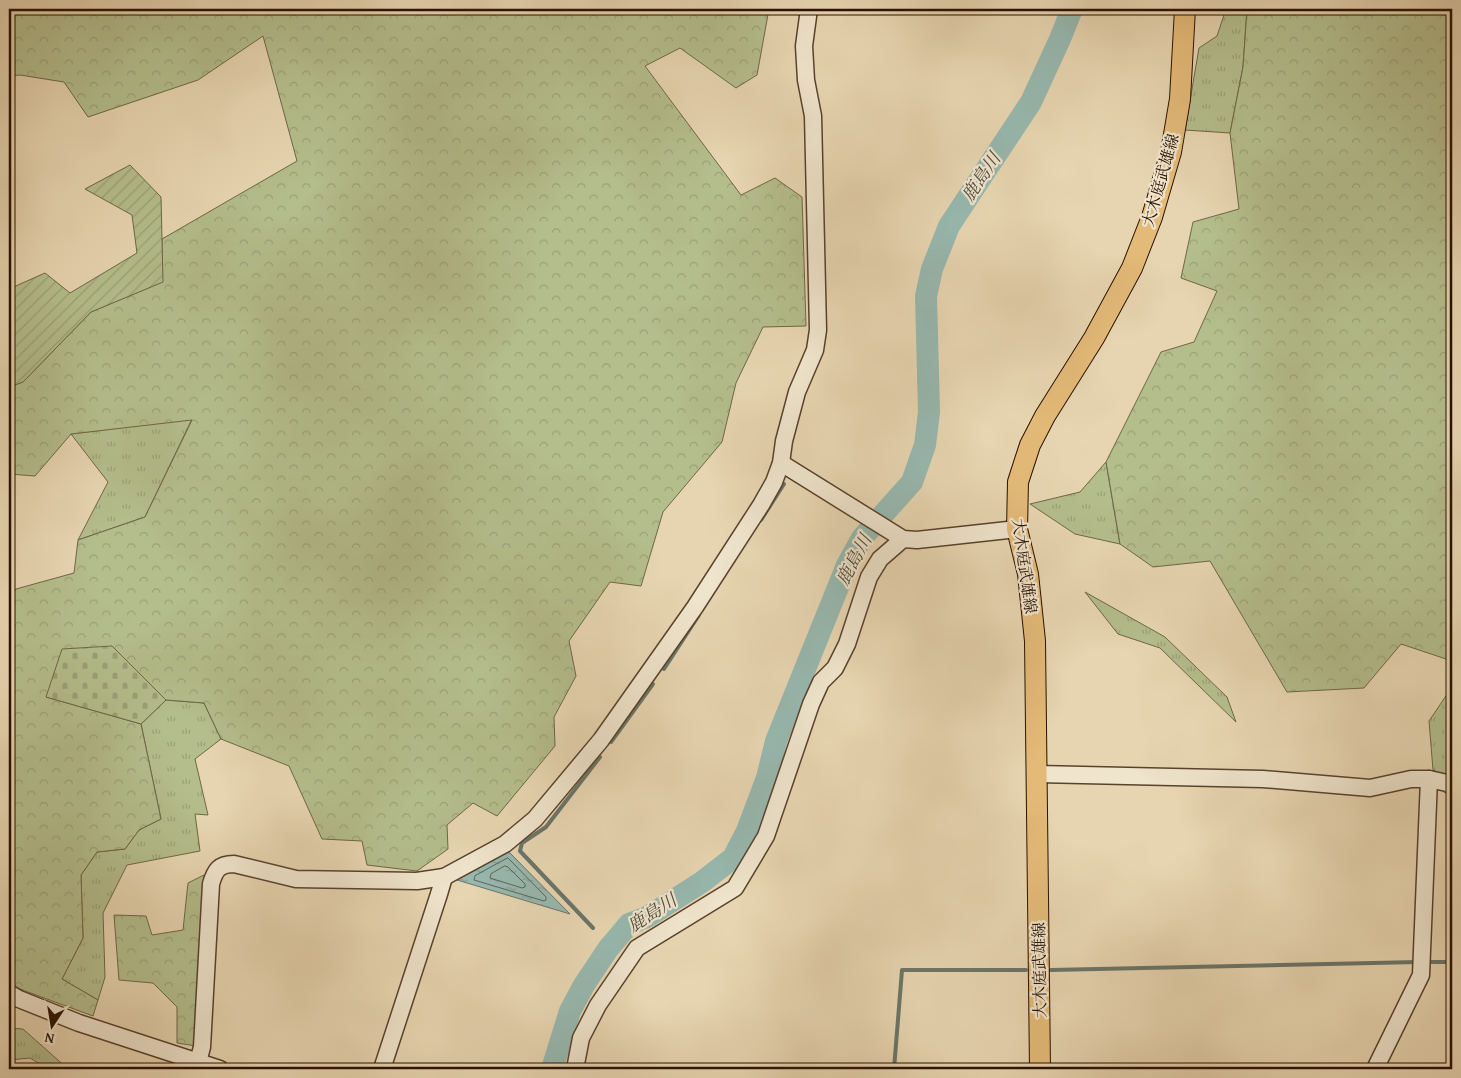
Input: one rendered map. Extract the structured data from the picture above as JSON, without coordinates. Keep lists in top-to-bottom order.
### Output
{
  "streets": {
    "main road": ["大木庭武雄線"]
  },
  "water": ["鹿島川"],
  "north": "bottom"
}
